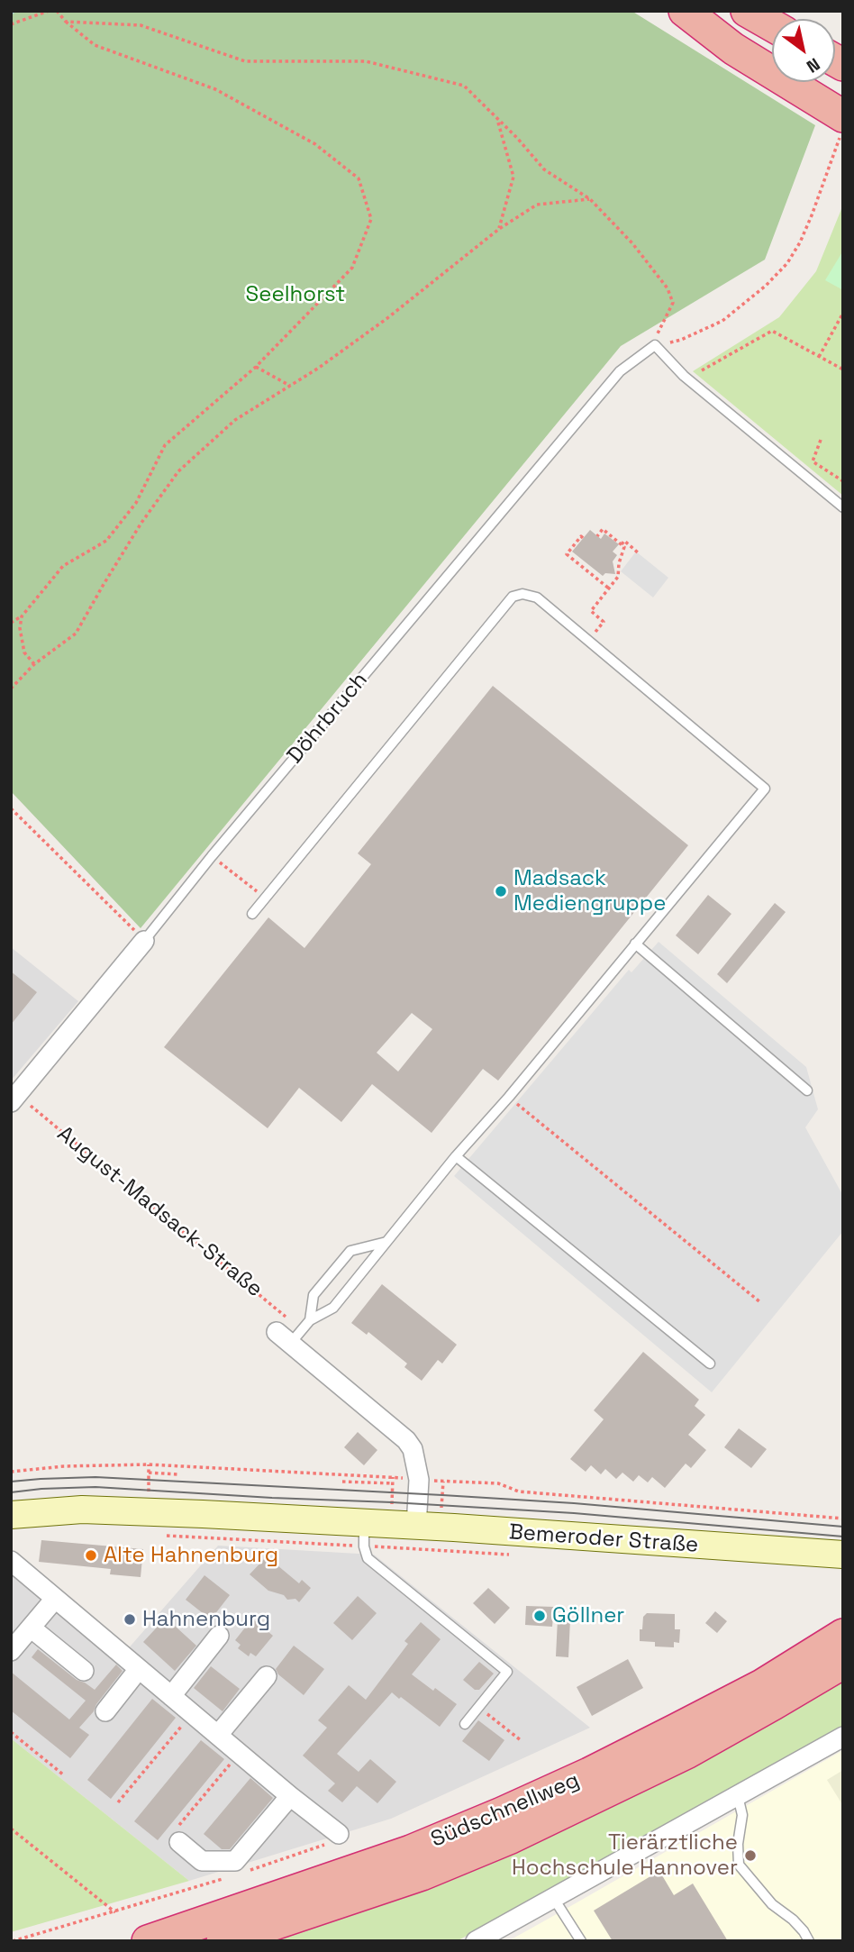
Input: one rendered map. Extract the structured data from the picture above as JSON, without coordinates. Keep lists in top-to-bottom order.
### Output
{
  "streets": {
    "highway": ["Südschnellweg"],
    "main road": ["Bemeroder Straße"],
    "street": ["Döhrbruch"],
    "path": ["August-Madsack-Straße"]
  },
  "crossings": [
    ["Döhrbruch", "August-Madsack-Straße"]
  ],
  "parks": ["Seelhorst"],
  "places": [
    "Madsack Mediengruppe",
    "Alte Hahnenburg",
    "Göllner",
    "Hahnenburg",
    "Tierärztliche Hochschule Hannover"
  ],
  "north": "bottom right"
}
